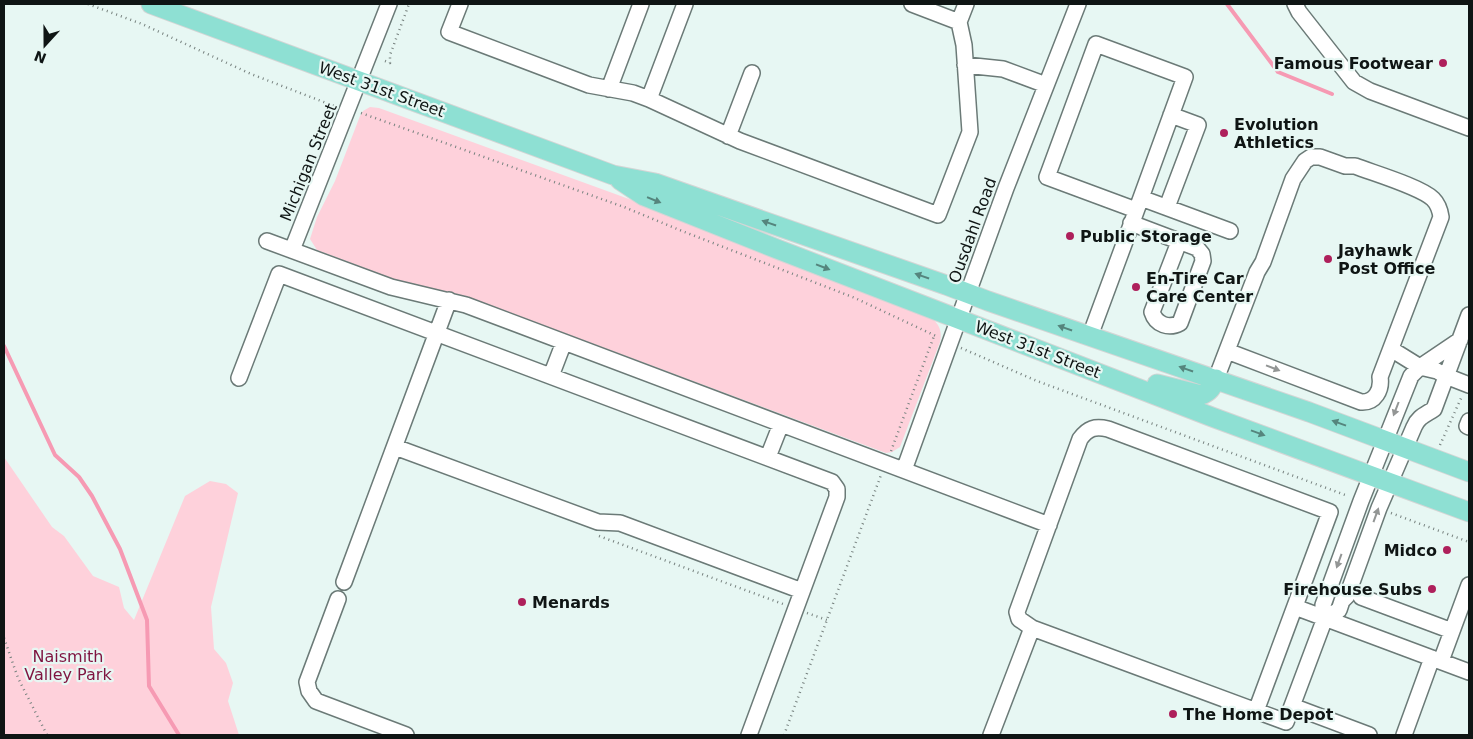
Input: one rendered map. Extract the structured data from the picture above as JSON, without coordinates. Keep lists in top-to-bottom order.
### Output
{
  "streets": {
    "main road": ["West 31st Street"],
    "street": ["Michigan Street", "Ousdahl Road"]
  },
  "crossings": [
    ["West 31st Street", "Michigan Street"],
    ["West 31st Street", "Ousdahl Road"]
  ],
  "parks": ["Naismith Valley Park"],
  "places": [
    "Famous Footwear",
    "Evolution Athletics",
    "Public Storage",
    "Jayhawk Post Office",
    "En-Tire Car Care Center",
    "Midco",
    "Firehouse Subs",
    "Menards",
    "The Home Depot"
  ],
  "north": "bottom"
}
